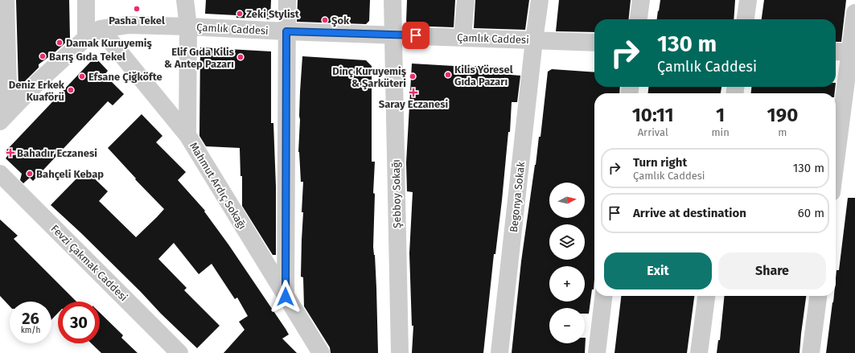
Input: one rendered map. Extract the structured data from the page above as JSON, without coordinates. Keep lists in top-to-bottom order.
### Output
{
  "streets": {
    "street": [
      "Çamlık Caddesi",
      "Mahmut Ardıç Sokağı",
      "Şebboy Sokağı",
      "Begonya Sokak",
      "Fevzi Çakmak Caddesi"
    ]
  },
  "crossings": [
    ["Çamlık Caddesi", "Mahmut Ardıç Sokağı"],
    ["Çamlık Caddesi", "Şebboy Sokağı"],
    ["Çamlık Caddesi", "Begonya Sokak"]
  ],
  "places": {
    "other": [
      "Pasha Tekel",
      "Zeki Stylist",
      "Şok",
      "Damak Kuruyemiş",
      "Barış Gıda Tekel",
      "Elif Gıda Kilis & Antep Pazarı",
      "Kilis Yöresel Gıda Pazarı",
      "Efsane Çiğköfte",
      "Dinç Kuruyemiş & Şarküteri",
      "Deniz Erkek Kuaförü",
      "Bahçeli Kebap"
    ],
    "health": ["Saray Eczanesi", "Bahadır Eczanesi"]
  },
  "north": "right",
  "page": {
    "turn": ["130 m", "Çamlık Caddesi"],
    "eta": [
      "10:11",
      "Arrival",
      "1",
      "min",
      "190",
      "m"
    ],
    "list": [
      {
        "name": "Turn right",
        "note": "Çamlık Caddesi",
        "value": "130 m"
      },
      {
        "name": "Arrive at destination",
        "value": "60 m"
      }
    ],
    "map_buttons": ["+", "−"],
    "buttons": ["Exit", "Share"],
    "speed": "26 km/h",
    "limit": "30"
  }
}
